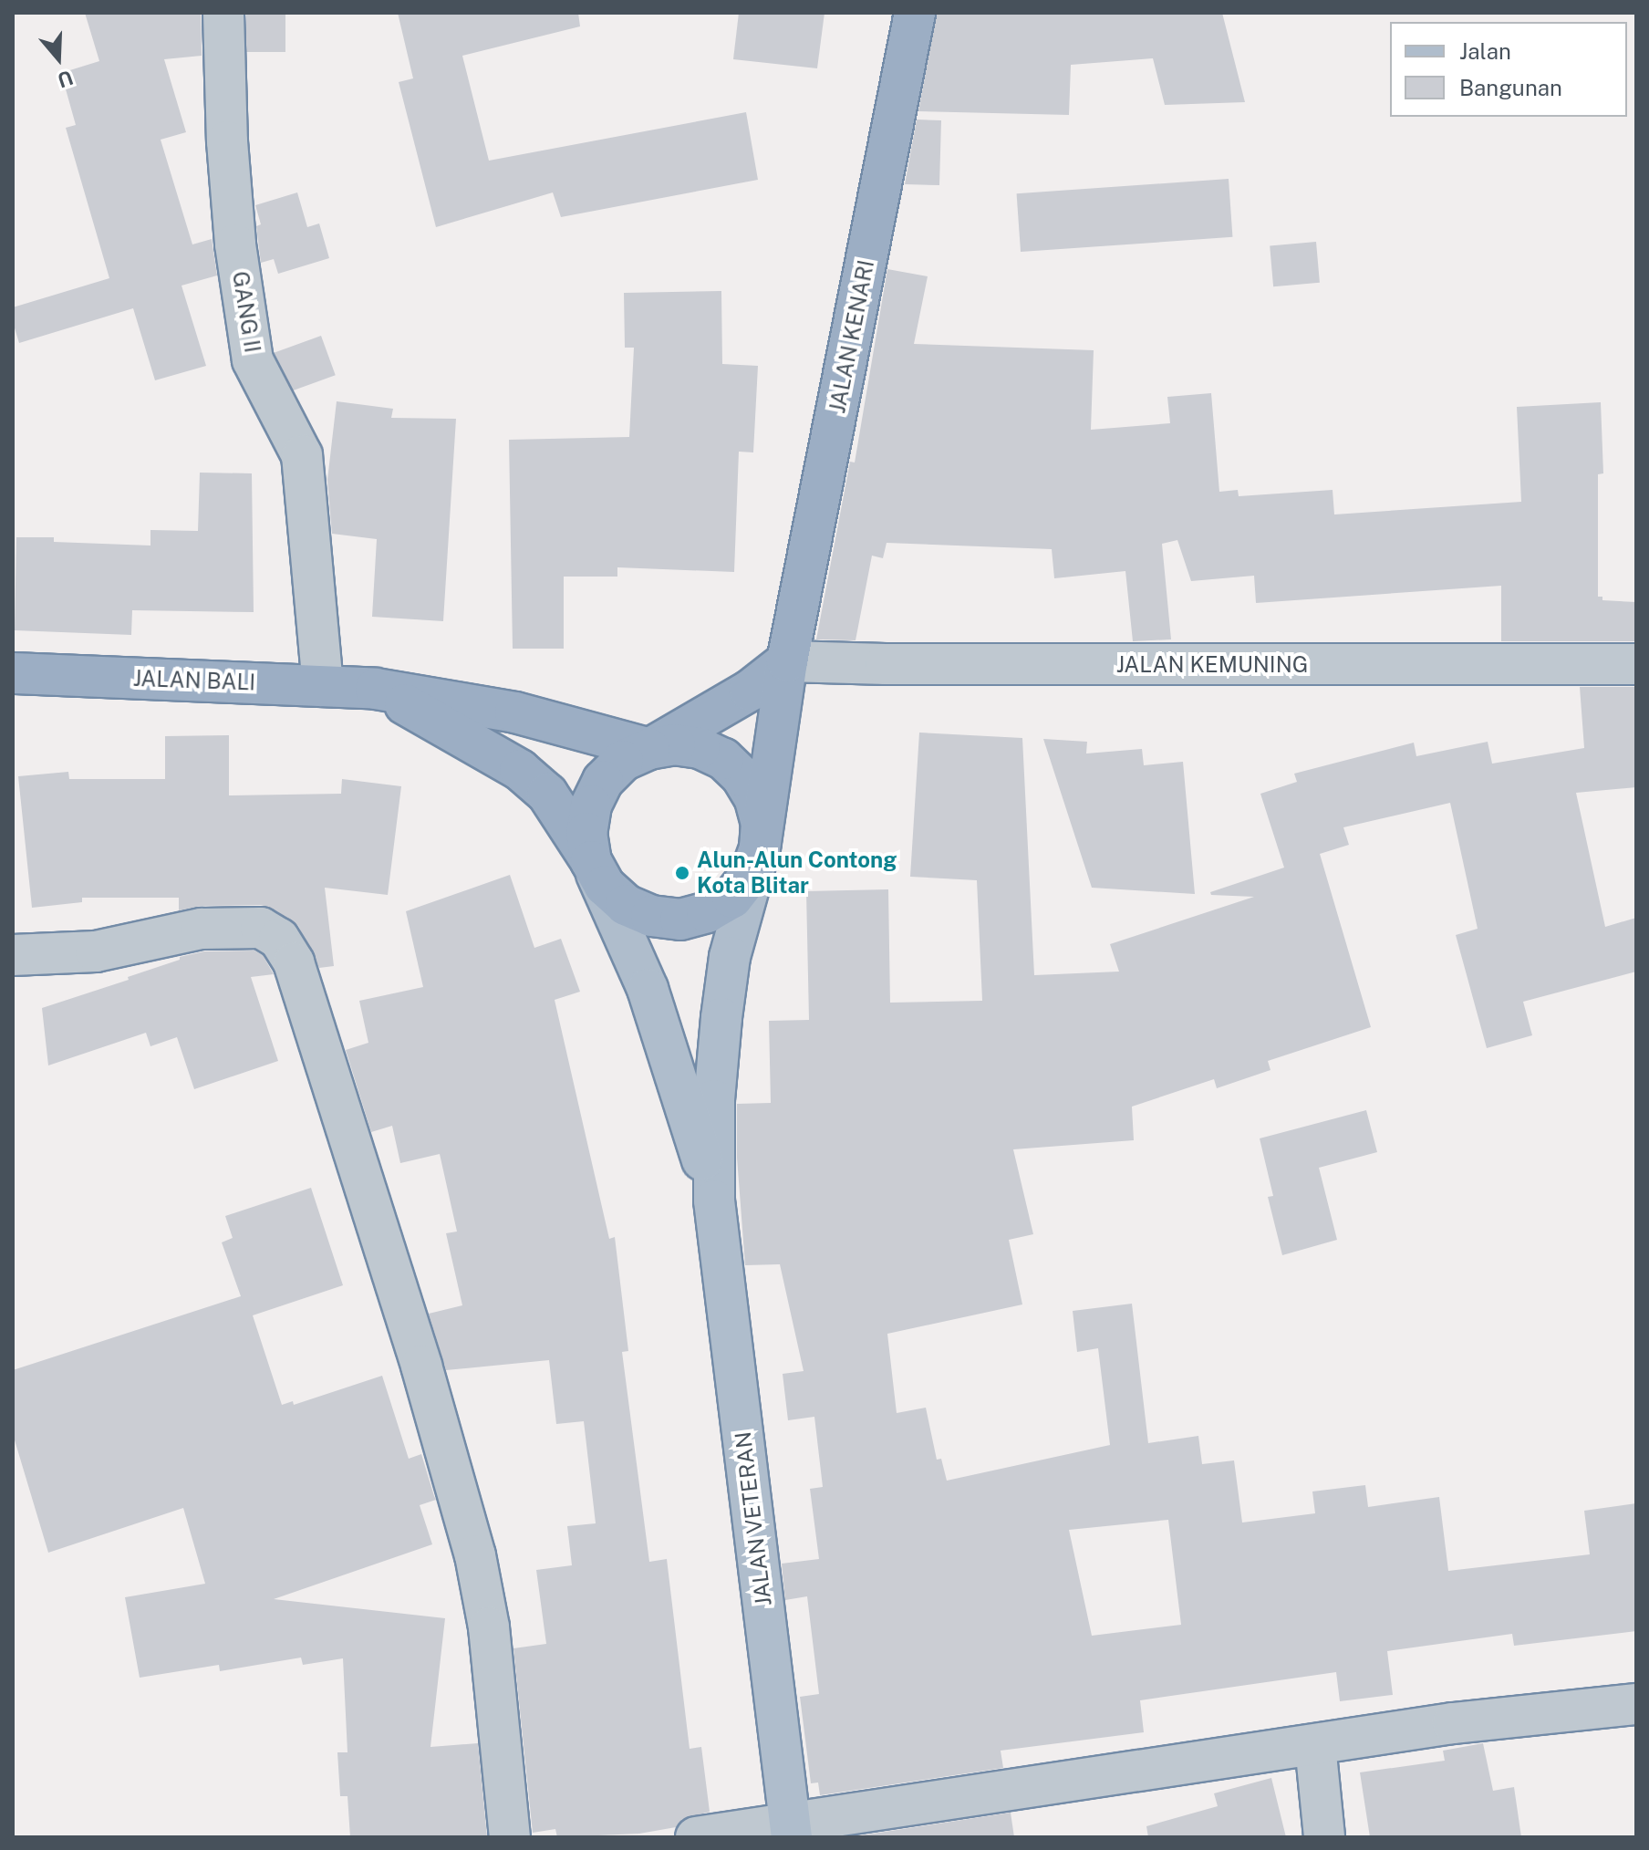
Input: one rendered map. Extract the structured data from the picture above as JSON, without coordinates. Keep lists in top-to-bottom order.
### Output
{
  "streets": {
    "highway": ["JALAN KENARI", "JALAN BALI"],
    "main road": ["JALAN VETERAN"],
    "street": ["GANG II", "JALAN KEMUNING"]
  },
  "crossings": [
    ["GANG II", "JALAN BALI"],
    ["JALAN KENARI", "JALAN KEMUNING"],
    ["JALAN KENARI", "JALAN BALI"],
    ["JALAN KENARI", "JALAN VETERAN"],
    ["JALAN BALI", "JALAN VETERAN"]
  ],
  "places": ["Alun-Alun Contong Kota Blitar"],
  "legend": ["Jalan", "Bangunan"],
  "north": "bottom"
}
